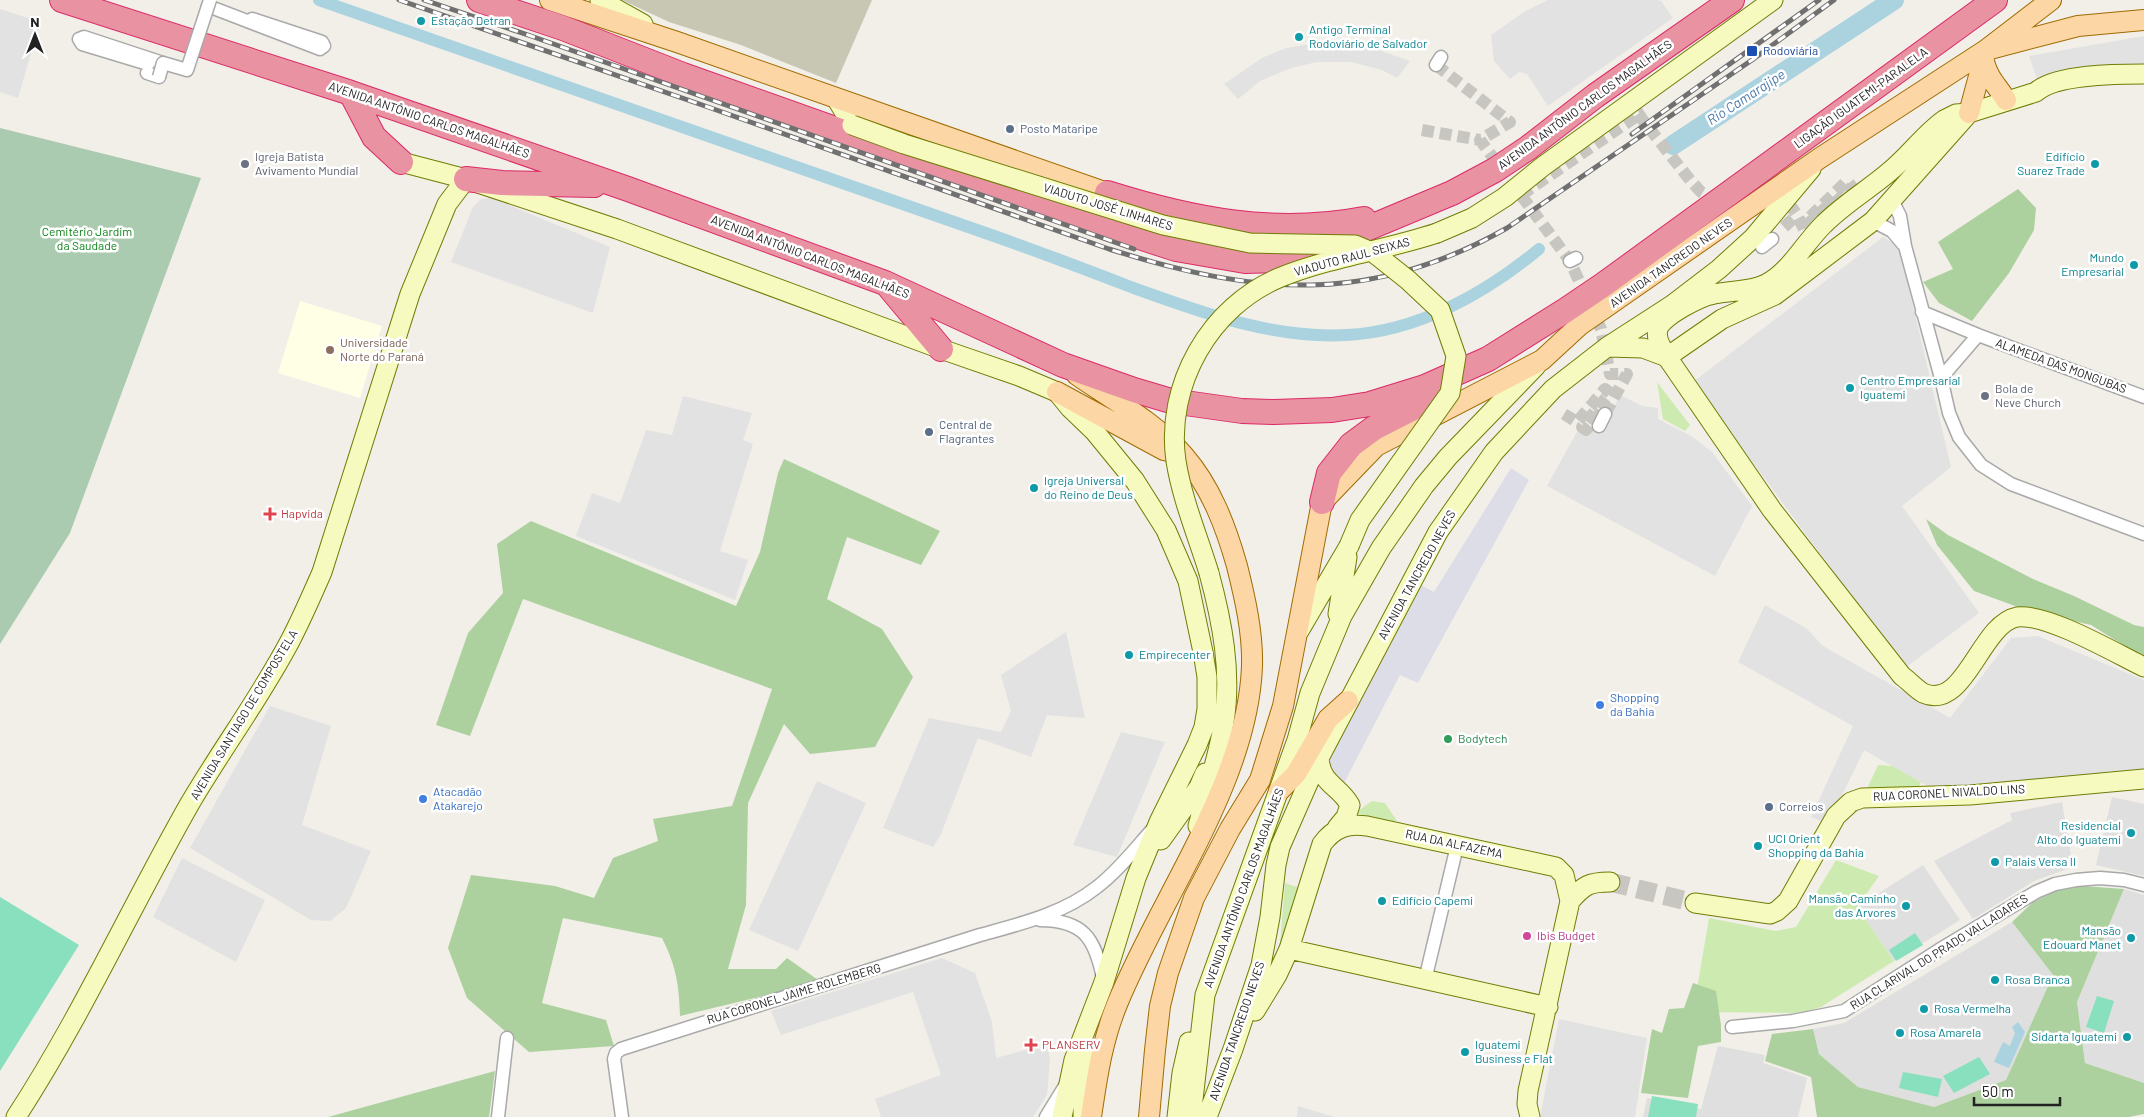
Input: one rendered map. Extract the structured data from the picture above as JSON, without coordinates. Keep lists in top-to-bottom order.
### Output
{
  "streets": {
    "highway": ["LIGAÇÃO IGUATEMI-PARALELA", "AVENIDA ANTÔNIO CARLOS MAGALHÃES", "AVENIDA TANCREDO NEVES"],
    "main road": [
      "VIADUTO JOSÉ LINHARES",
      "VIADUTO RAUL SEIXAS",
      "AVENIDA SANTIAGO DE COMPOSTELA",
      "RUA CORONEL NIVALDO LINS",
      "RUA DA ALFAZEMA"
    ],
    "street": ["ALAMEDA DAS MONGUBAS", "RUA CLARIVAL DO PRADO VALLADARES", "RUA CORONEL JAIME ROLEMBERG"]
  },
  "crossings": [
    ["LIGAÇÃO IGUATEMI-PARALELA", "AVENIDA TANCREDO NEVES"],
    ["AVENIDA ANTÔNIO CARLOS MAGALHÃES", "VIADUTO JOSÉ LINHARES"],
    ["AVENIDA ANTÔNIO CARLOS MAGALHÃES", "VIADUTO RAUL SEIXAS"],
    ["AVENIDA ANTÔNIO CARLOS MAGALHÃES", "AVENIDA TANCREDO NEVES"]
  ],
  "water": ["Rio Camarajipe"],
  "parks": ["Cemitério Jardim da Saudade"],
  "places": {
    "other": [
      "Estação Detran",
      "Antigo Terminal Rodoviário de Salvador",
      "Posto Mataripe",
      "Igreja Batista Avivamento Mundial",
      "Edifício Suarez Trade",
      "Mundo Empresarial",
      "Universidade Norte do Paraná",
      "Centro Empresarial Iguatemi",
      "Bola de Neve Church",
      "Central de Flagrantes",
      "Igreja Universal do Reino de Deus",
      "Empirecenter",
      "Shopping da Bahia",
      "Bodytech",
      "Atacadão Atakarejo",
      "Correios",
      "Residencial Alto do Iguatemi",
      "UCI Orient Shopping da Bahia",
      "Palais Versa II",
      "Edifício Capemi",
      "Mansão Caminho das Arvores",
      "Ibis Budget",
      "Mansão Edouard Manet",
      "Rosa Branca",
      "Rosa Vermelha",
      "Rosa Amarela",
      "Sidarta Iguatemi",
      "Iguatemi Business e Flat"
    ],
    "transit": ["Rodoviária"],
    "health": ["Hapvida", "PLANSERV"]
  },
  "scale_bar": "50 m",
  "north": "top"
}
